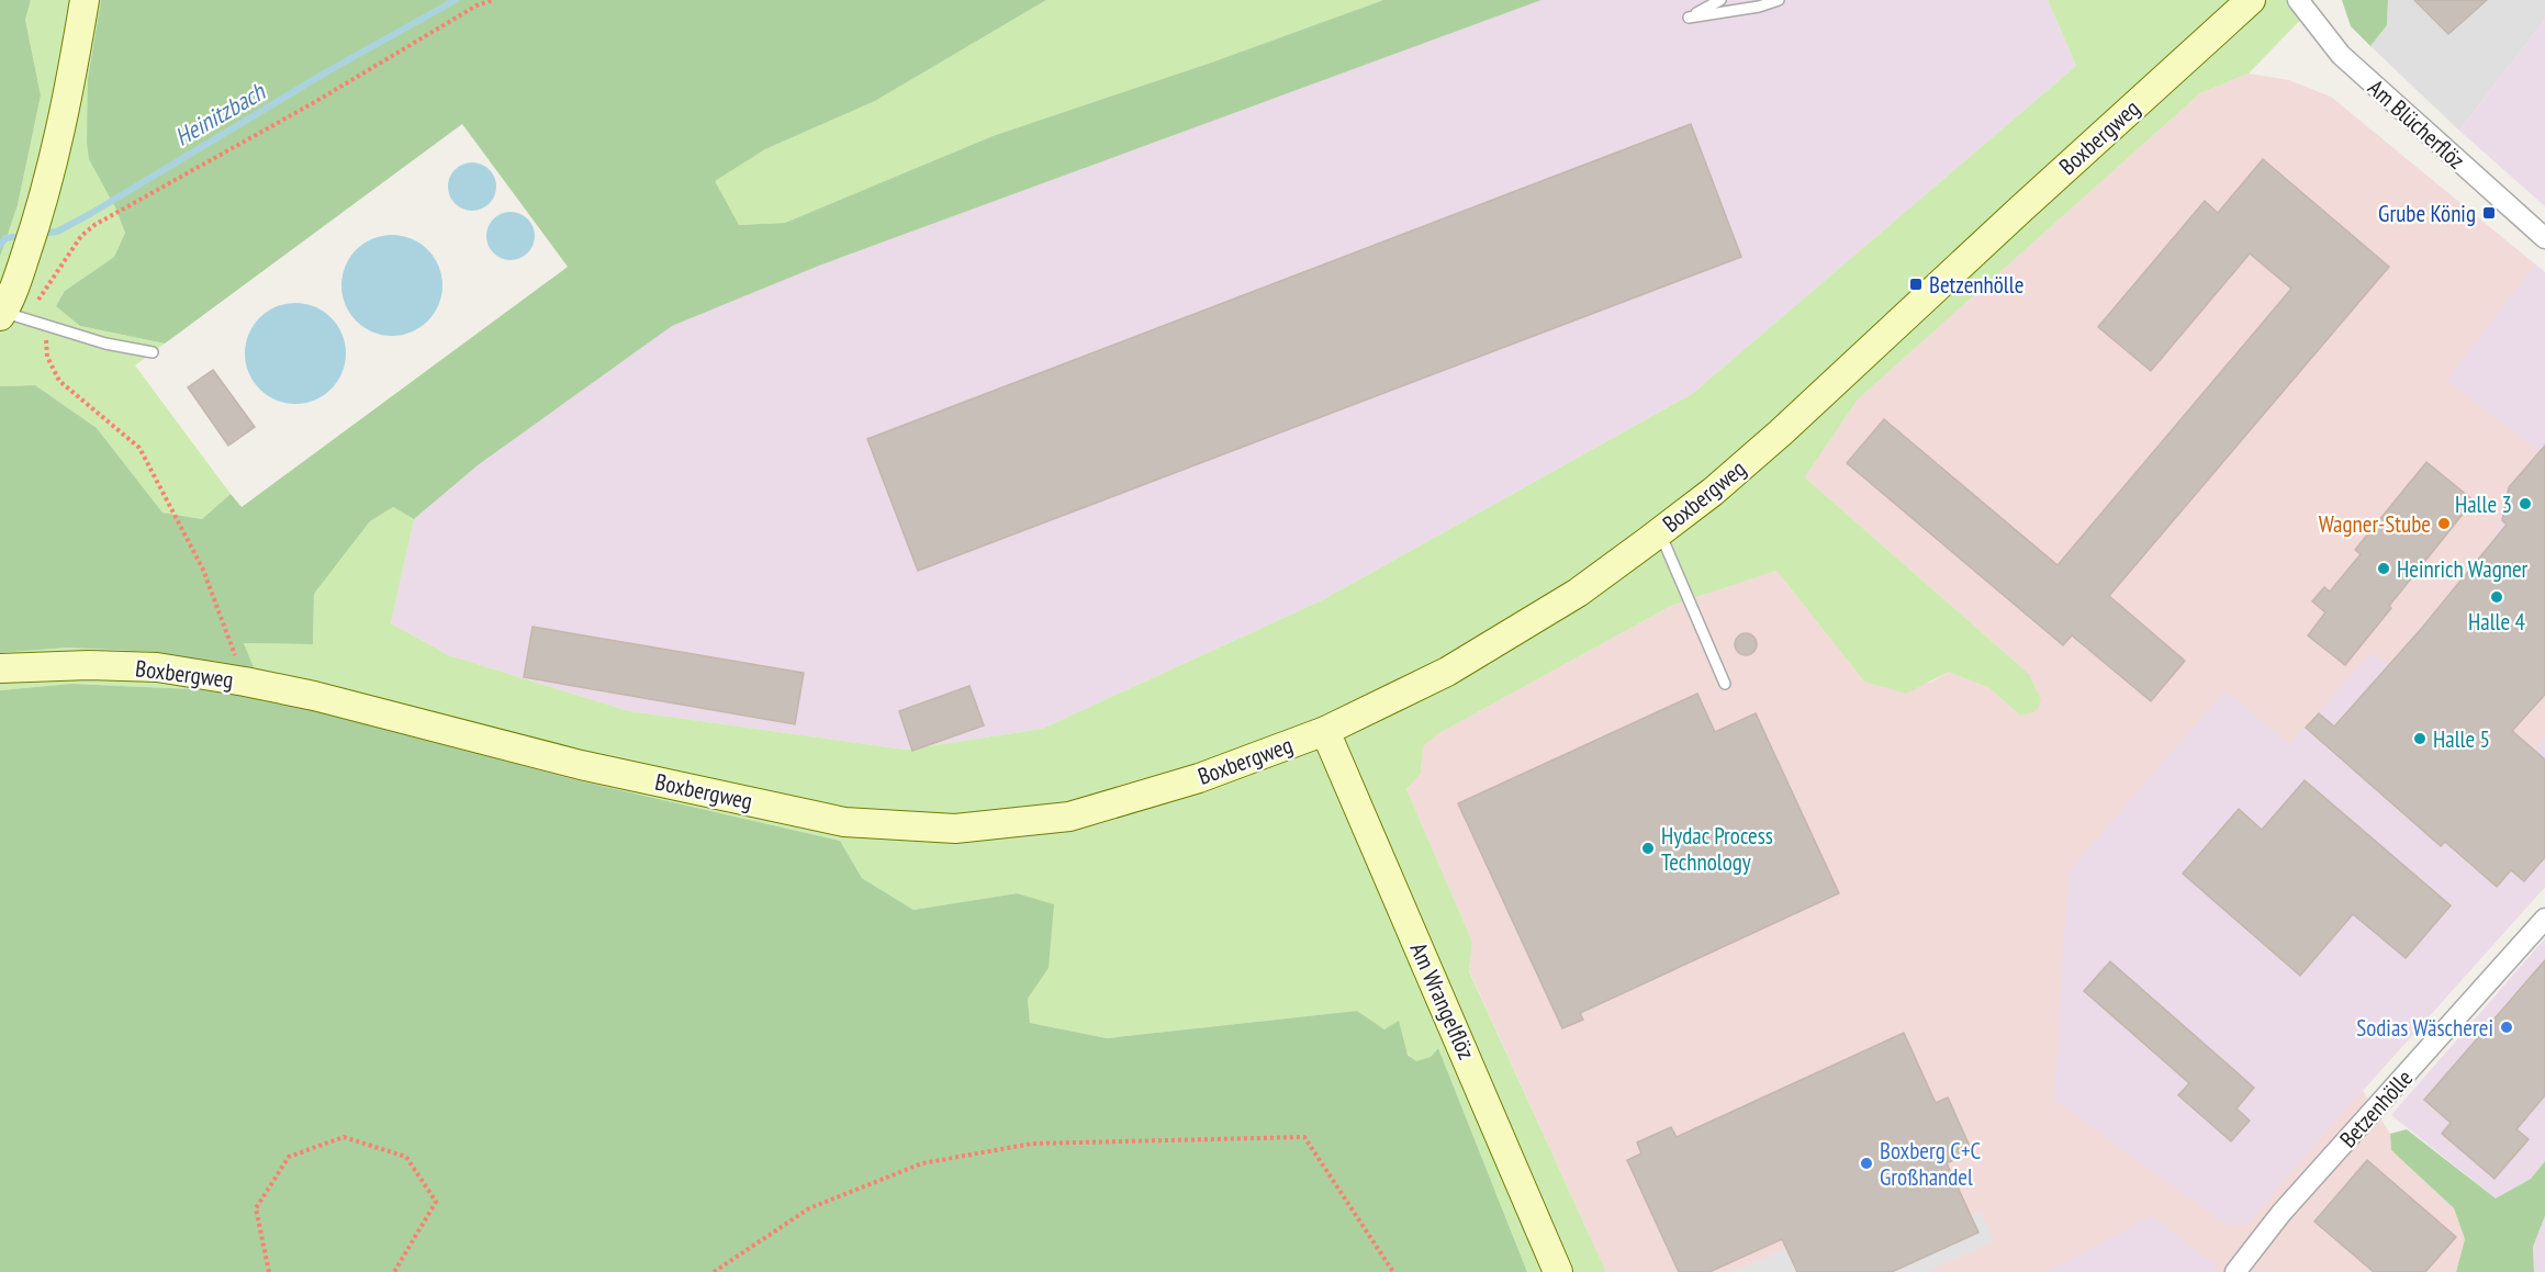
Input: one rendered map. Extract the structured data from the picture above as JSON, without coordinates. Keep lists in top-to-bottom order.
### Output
{
  "streets": {
    "street": [
      "Am Blücherflöz",
      "Boxbergweg",
      "Am Wrangelflöz",
      "Betzenhölle"
    ]
  },
  "crossings": [
    ["Boxbergweg", "Am Wrangelflöz"]
  ],
  "water": ["Heinitzbach"],
  "places": {
    "transit": ["Grube König", "Betzenhölle"],
    "other": [
      "Halle 3",
      "Wagner-Stube",
      "Heinrich Wagner",
      "Halle 4",
      "Halle 5",
      "Hydac Process Technology",
      "Sodias Wäscherei",
      "Boxberg C+C Großhandel"
    ]
  }
}
